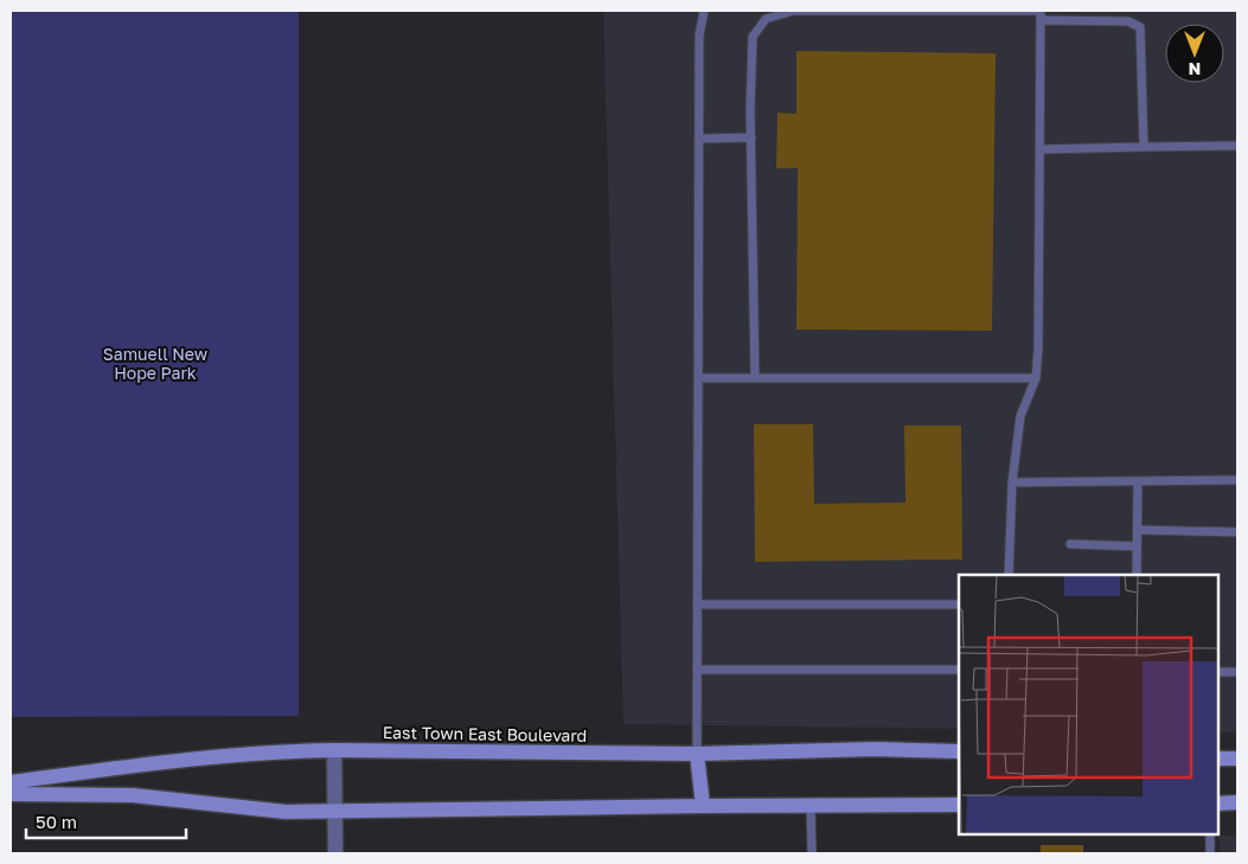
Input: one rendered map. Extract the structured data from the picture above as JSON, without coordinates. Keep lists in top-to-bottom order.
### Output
{
  "streets": {
    "street": ["East Town East Boulevard"]
  },
  "parks": ["Samuell New Hope Park"],
  "scale_bar": "50 m",
  "north": "bottom"
}
